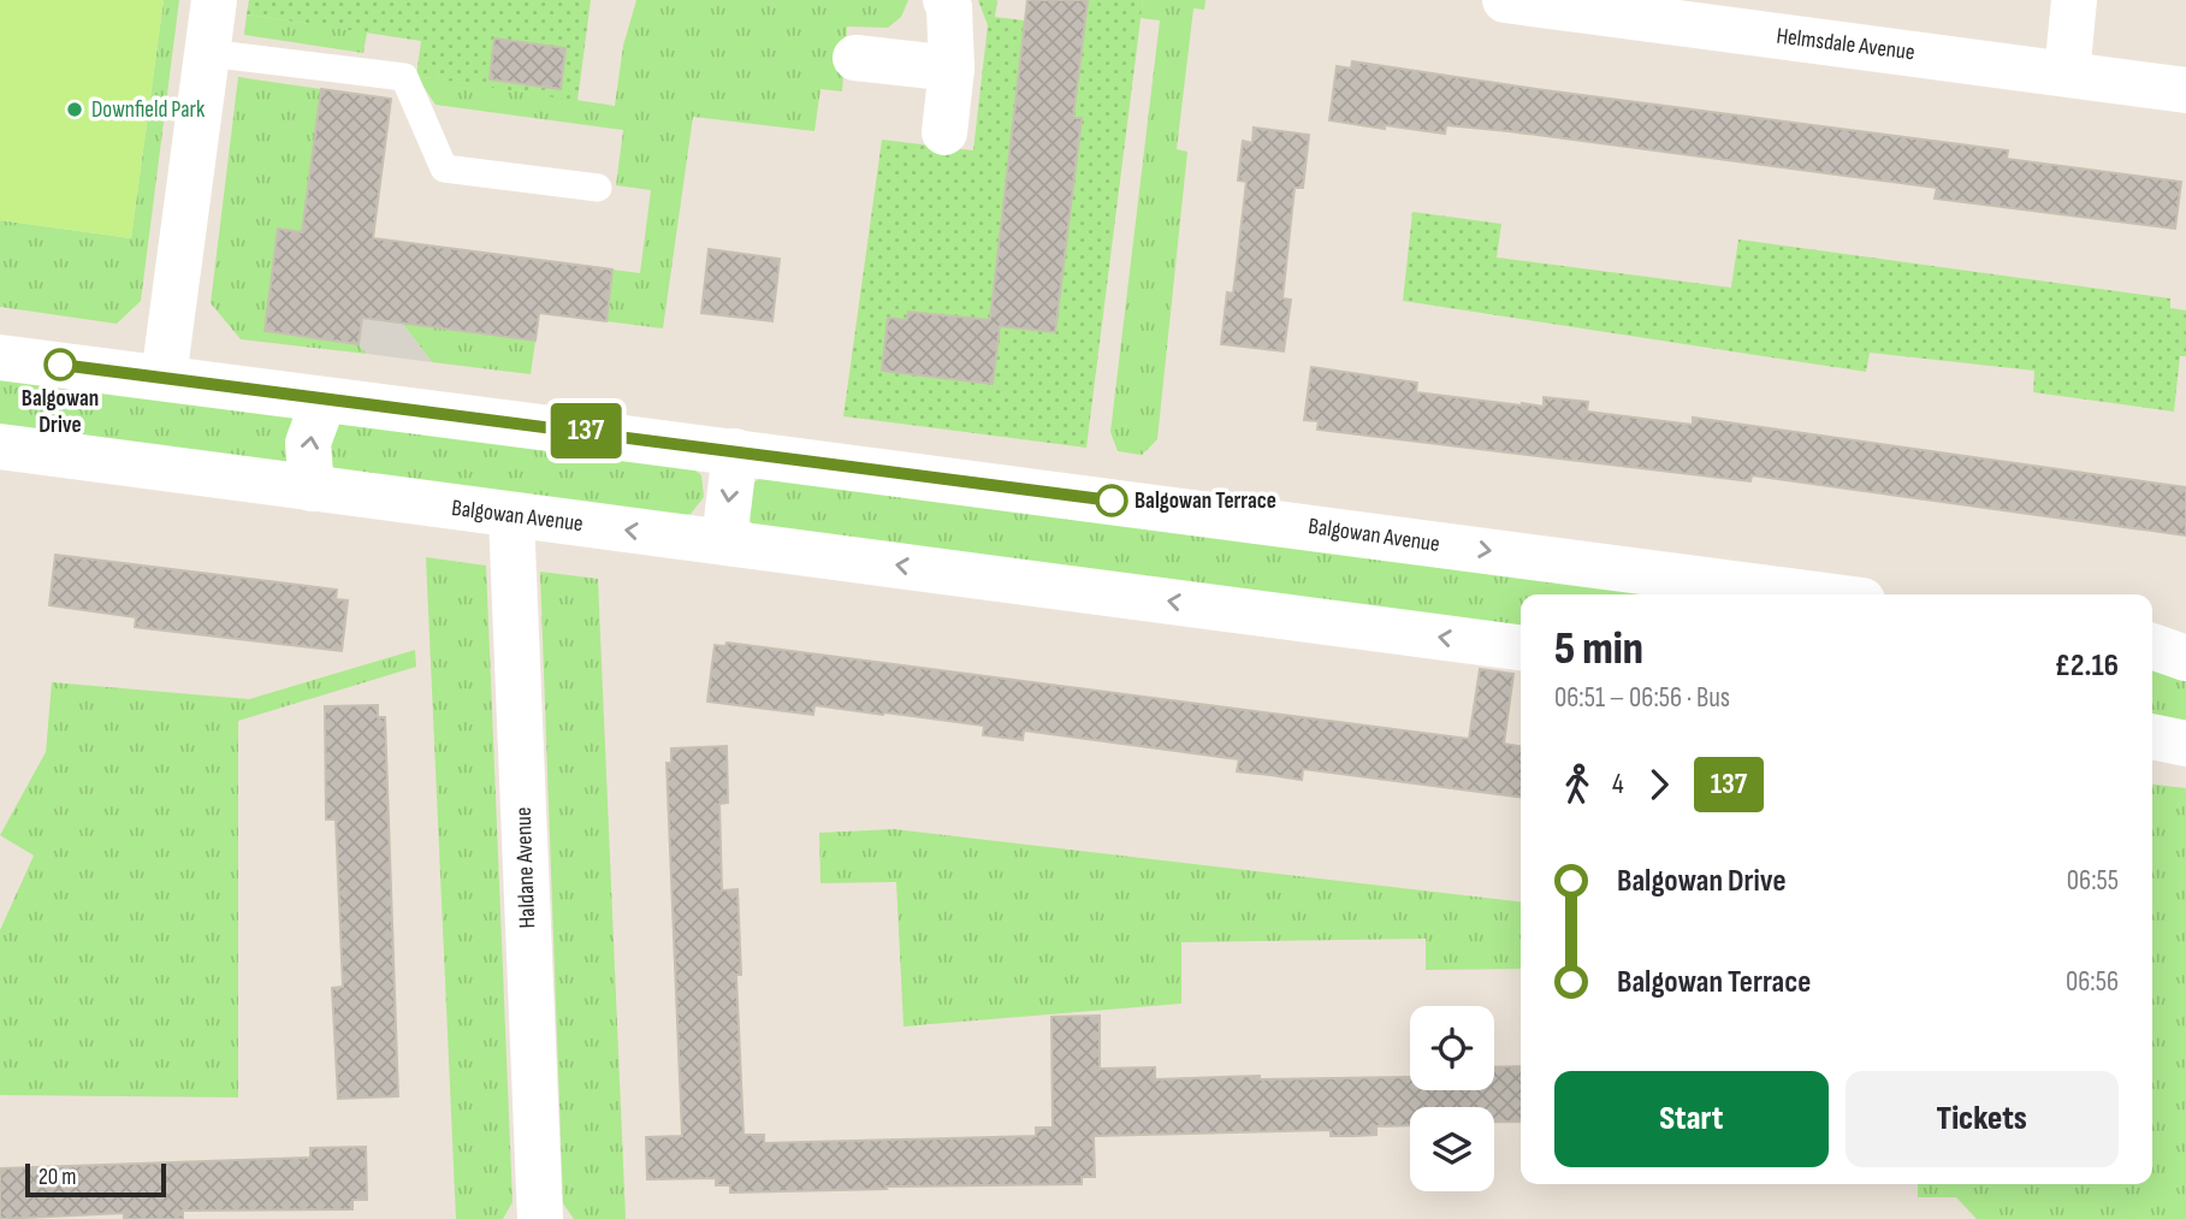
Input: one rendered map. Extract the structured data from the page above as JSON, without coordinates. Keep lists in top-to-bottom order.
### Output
{
  "streets": {
    "street": ["Helmsdale Avenue", "Balgowan Avenue", "Haldane Avenue"]
  },
  "crossings": [
    ["Balgowan Avenue", "Haldane Avenue"]
  ],
  "places": ["Downfield Park", "Balgowan Drive", "Balgowan Terrace"],
  "lines": ["bus line 137"],
  "scale_bar": "20 m",
  "page": {
    "on_map": "137",
    "heading": ["5 min", "06:51 – 06:56 · Bus", "£2.16"],
    "legs": ["4", "137"],
    "list": [
      {
        "name": "Balgowan Drive",
        "value": "06:55"
      },
      {
        "name": "Balgowan Terrace",
        "value": "06:56"
      }
    ],
    "buttons": ["Start", "Tickets"],
    "scale": "20 m"
  }
}
